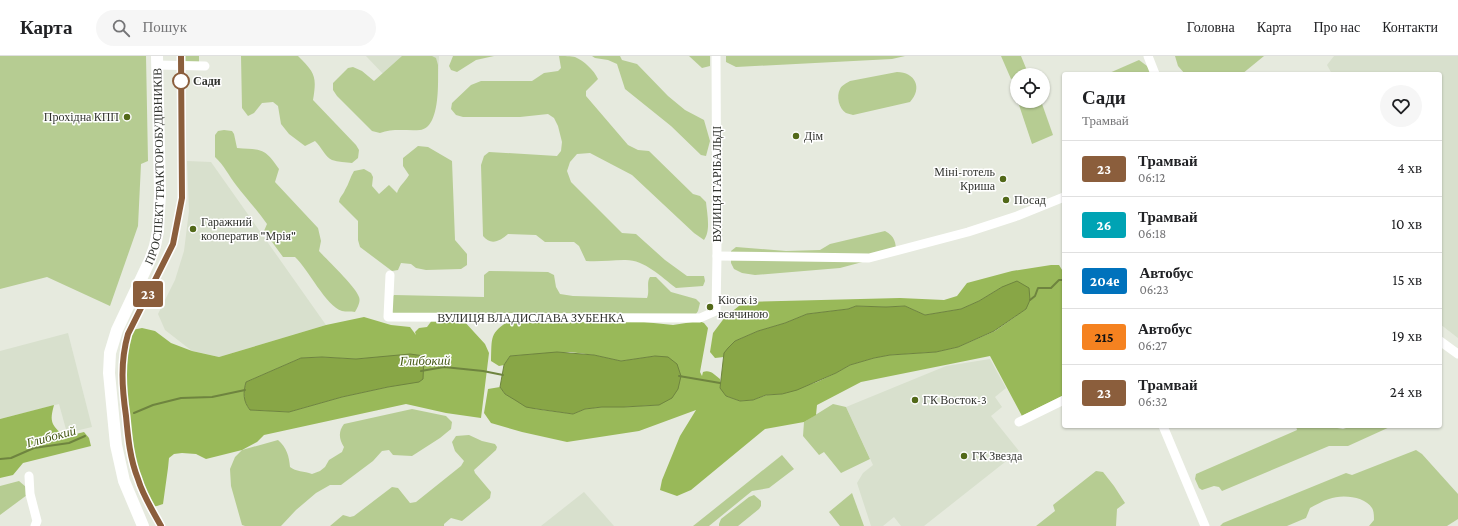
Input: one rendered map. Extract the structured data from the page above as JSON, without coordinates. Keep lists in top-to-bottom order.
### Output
{
  "streets": {
    "main road": ["ПРОСПЕКТ ТРАКТОРОБУДІВНИКІВ"],
    "street": ["ВУЛИЦЯ ГАРІБАЛЬДІ", "ВУЛИЦЯ ВЛАДИСЛАВА ЗУБЕНКА"]
  },
  "crossings": [
    ["ВУЛИЦЯ ГАРІБАЛЬДІ", "ВУЛИЦЯ ВЛАДИСЛАВА ЗУБЕНКА"]
  ],
  "water": ["Глибокий"],
  "places": [
    "Сади",
    "Прохідна КПП",
    "Дім",
    "Міні-готель Криша",
    "Посад",
    "Гаражний кооператив \"Мрія\"",
    "Кіоск із всячиною",
    "ГК Восток-3",
    "ГК Звезда"
  ],
  "lines": ["tram line 23"],
  "page": {
    "header": "Карта",
    "search": "Пошук",
    "nav": [
      "Головна",
      "Карта",
      "Про нас",
      "Контакти"
    ],
    "on_map": "23",
    "heading": ["Сади", "Трамвай"],
    "list": [
      {
        "mark": "23",
        "name": "Трамвай",
        "note": "06:12",
        "value": "4 хв"
      },
      {
        "mark": "26",
        "name": "Трамвай",
        "note": "06:18",
        "value": "10 хв"
      },
      {
        "mark": "204е",
        "name": "Автобус",
        "note": "06:23",
        "value": "15 хв"
      },
      {
        "mark": "215",
        "name": "Автобус",
        "note": "06:27",
        "value": "19 хв"
      },
      {
        "mark": "23",
        "name": "Трамвай",
        "note": "06:32",
        "value": "24 хв"
      }
    ]
  }
}
